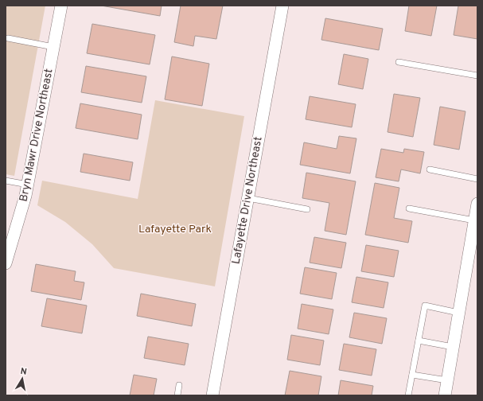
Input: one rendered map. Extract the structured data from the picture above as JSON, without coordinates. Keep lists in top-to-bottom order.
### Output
{
  "streets": {
    "street": ["Bryn Mawr Drive Northeast", "Lafayette Drive Northeast"]
  },
  "parks": ["Lafayette Park"],
  "north": "top"
}
